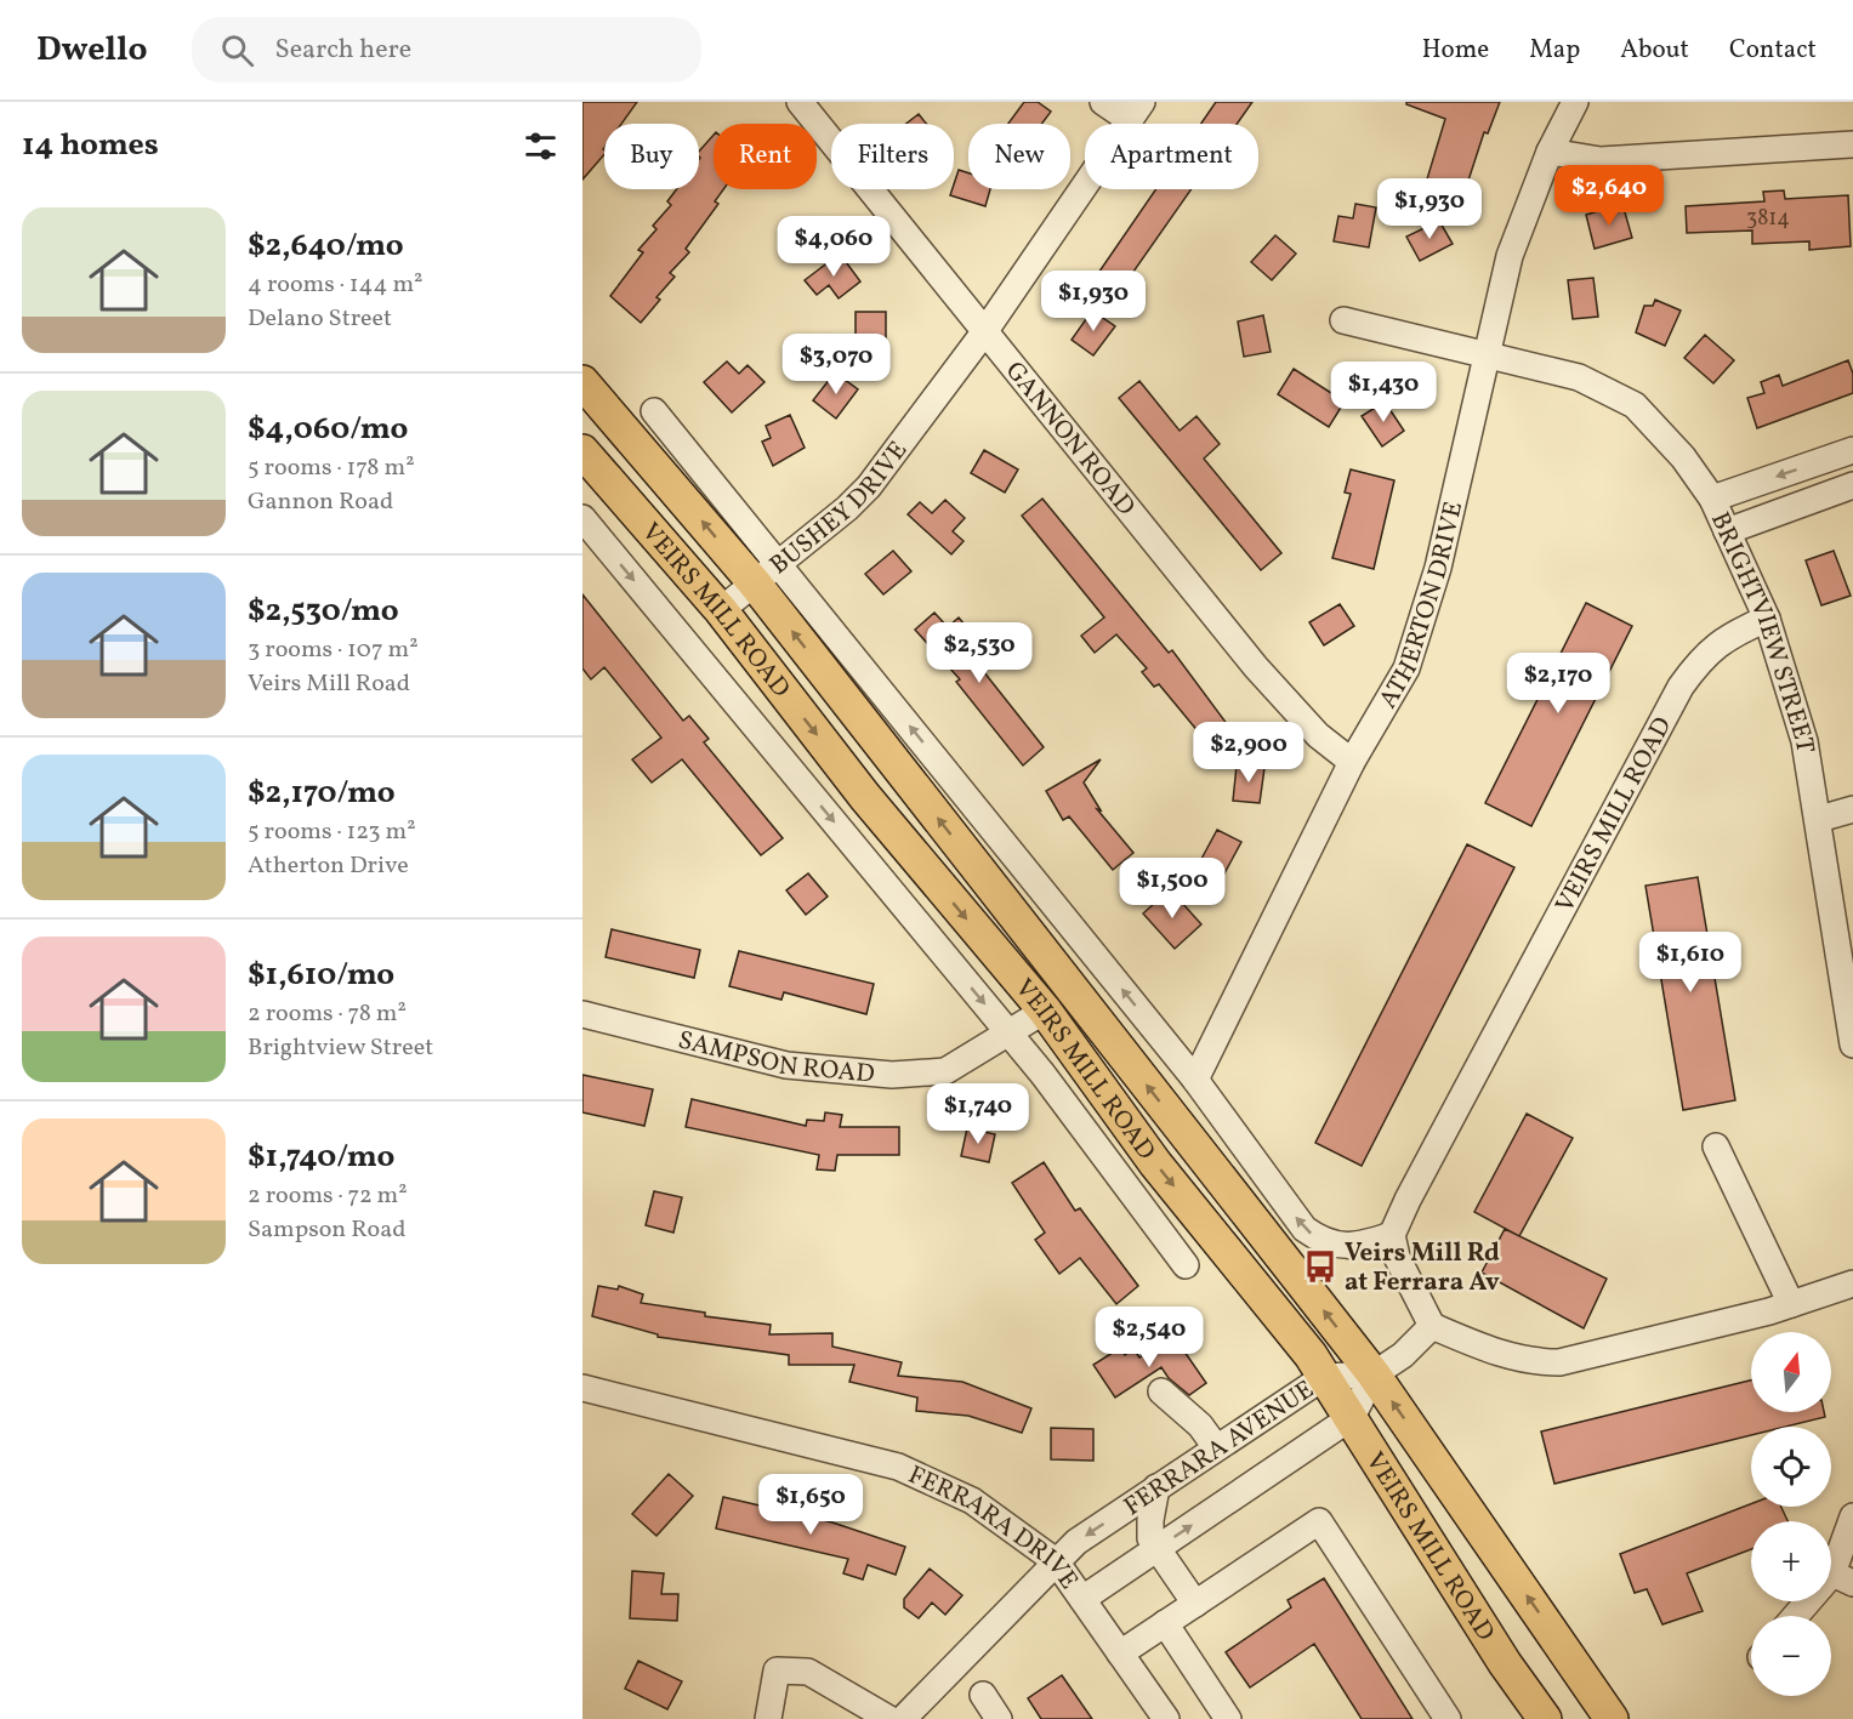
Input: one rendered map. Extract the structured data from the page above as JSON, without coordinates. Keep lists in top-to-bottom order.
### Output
{
  "streets": {
    "main road": ["VEIRS MILL ROAD"],
    "street": [
      "GANNON ROAD",
      "BUSHEY DRIVE",
      "ATHERTON DRIVE",
      "BRIGHTVIEW STREET",
      "SAMPSON ROAD",
      "FERRARA AVENUE",
      "FERRARA DRIVE"
    ]
  },
  "crossings": [
    ["GANNON ROAD", "BUSHEY DRIVE"],
    ["GANNON ROAD", "ATHERTON DRIVE"],
    ["BUSHEY DRIVE", "VEIRS MILL ROAD"],
    ["ATHERTON DRIVE", "VEIRS MILL ROAD"],
    ["ATHERTON DRIVE", "BRIGHTVIEW STREET"],
    ["VEIRS MILL ROAD", "BRIGHTVIEW STREET"],
    ["VEIRS MILL ROAD", "SAMPSON ROAD"],
    ["VEIRS MILL ROAD", "FERRARA AVENUE"],
    ["FERRARA AVENUE", "FERRARA DRIVE"]
  ],
  "places": {
    "bus stop": ["Veirs Mill Rd at Ferrara Av"]
  },
  "house_numbers": ["3814"],
  "north": "top",
  "page": {
    "header": "Dwello",
    "search": "Search here",
    "nav": [
      "Home",
      "Map",
      "About",
      "Contact"
    ],
    "heading": "14 homes",
    "chip": [
      "Buy",
      "Rent",
      "Filters",
      "New",
      "Apartment"
    ],
    "price": [
      "$2,640",
      "$1,930",
      "$4,060",
      "$1,930",
      "$3,070",
      "$1,430",
      "$2,530",
      "$2,170",
      "$2,900",
      "$1,500",
      "$1,610",
      "$1,740",
      "$2,540",
      "$1,650"
    ],
    "list": [
      {
        "name": "$2,640/mo",
        "note": "4 rooms · 144 m² · Delano Street"
      },
      {
        "name": "$4,060/mo",
        "note": "5 rooms · 178 m² · Gannon Road"
      },
      {
        "name": "$2,530/mo",
        "note": "3 rooms · 107 m² · Veirs Mill Road"
      },
      {
        "name": "$2,170/mo",
        "note": "5 rooms · 123 m² · Atherton Drive"
      },
      {
        "name": "$1,610/mo",
        "note": "2 rooms · 78 m² · Brightview Street"
      },
      {
        "name": "$1,740/mo",
        "note": "2 rooms · 72 m² · Sampson Road"
      }
    ],
    "map_buttons": ["+", "−"]
  }
}
